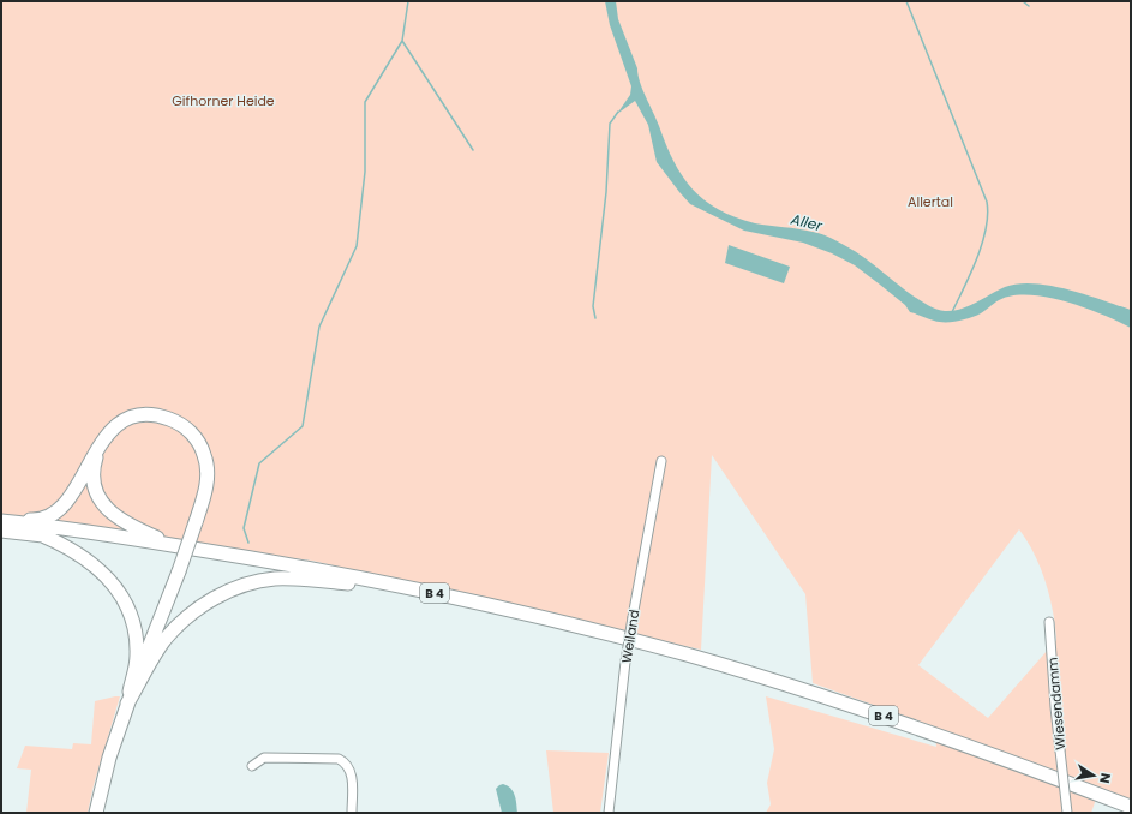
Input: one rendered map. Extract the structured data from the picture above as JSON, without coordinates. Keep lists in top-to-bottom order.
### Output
{
  "streets": {
    "highway": ["B 4"],
    "street": ["Weiland", "Wiesendamm"]
  },
  "water": ["Aller"],
  "parks": ["Gifhorner Heide", "Allertal"],
  "north": "right"
}
